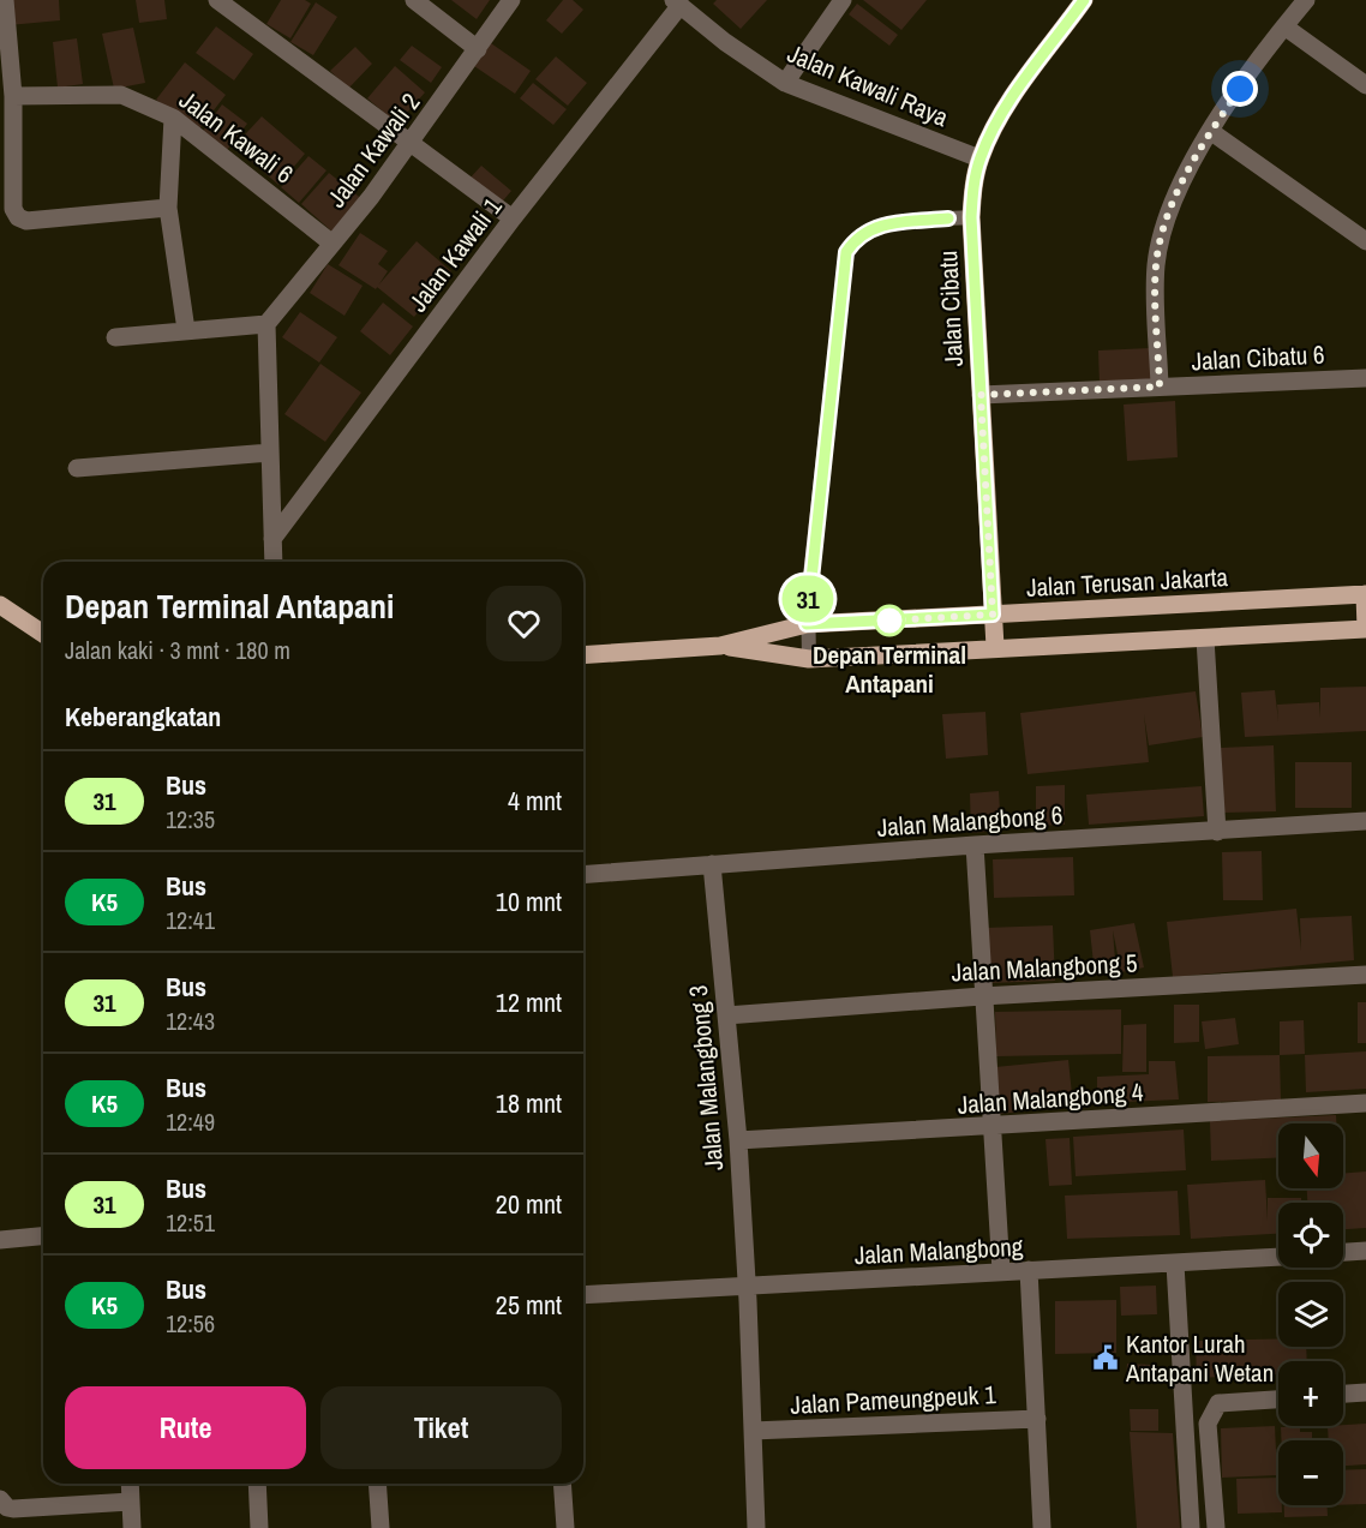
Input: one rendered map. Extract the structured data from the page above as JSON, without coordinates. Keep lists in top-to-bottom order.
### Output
{
  "streets": {
    "main road": ["Jalan Cibatu", "Jalan Terusan Jakarta"],
    "street": [
      "Jalan Kawali Raya",
      "Jalan Kawali 6",
      "Jalan Kawali 2",
      "Jalan Kawali 1",
      "Jalan Cibatu 6",
      "Jalan Malangbong 6",
      "Jalan Malangbong 5",
      "Jalan Malangbong 3",
      "Jalan Malangbong 4",
      "Jalan Malangbong",
      "Jalan Pameungpeuk 1"
    ]
  },
  "crossings": [
    ["Jalan Kawali Raya", "Jalan Kawali 1"],
    ["Jalan Kawali Raya", "Jalan Cibatu"],
    ["Jalan Kawali 6", "Jalan Kawali 2"],
    ["Jalan Cibatu", "Jalan Cibatu 6"],
    ["Jalan Cibatu", "Jalan Terusan Jakarta"],
    ["Jalan Malangbong 6", "Jalan Malangbong 3"],
    ["Jalan Malangbong 5", "Jalan Malangbong 3"],
    ["Jalan Malangbong 3", "Jalan Malangbong 4"],
    ["Jalan Malangbong 3", "Jalan Malangbong"],
    ["Jalan Malangbong 3", "Jalan Pameungpeuk 1"]
  ],
  "places": {
    "other": ["Depan Terminal Antapani"],
    "public building": ["Kantor Lurah Antapani Wetan"]
  },
  "lines": ["bus line 31"],
  "north": "bottom",
  "page": {
    "on_map": "31",
    "heading": [
      ["Depan Terminal Antapani", "Jalan kaki · 3 mnt · 180 m"],
      "Keberangkatan"
    ],
    "list": [
      {
        "mark": "31",
        "name": "Bus",
        "note": "12:35",
        "value": "4 mnt"
      },
      {
        "mark": "K5",
        "name": "Bus",
        "note": "12:41",
        "value": "10 mnt"
      },
      {
        "mark": "31",
        "name": "Bus",
        "note": "12:43",
        "value": "12 mnt"
      },
      {
        "mark": "K5",
        "name": "Bus",
        "note": "12:49",
        "value": "18 mnt"
      },
      {
        "mark": "31",
        "name": "Bus",
        "note": "12:51",
        "value": "20 mnt"
      },
      {
        "mark": "K5",
        "name": "Bus",
        "note": "12:56",
        "value": "25 mnt"
      }
    ],
    "map_buttons": ["+", "−"],
    "buttons": ["Rute", "Tiket"]
  }
}
